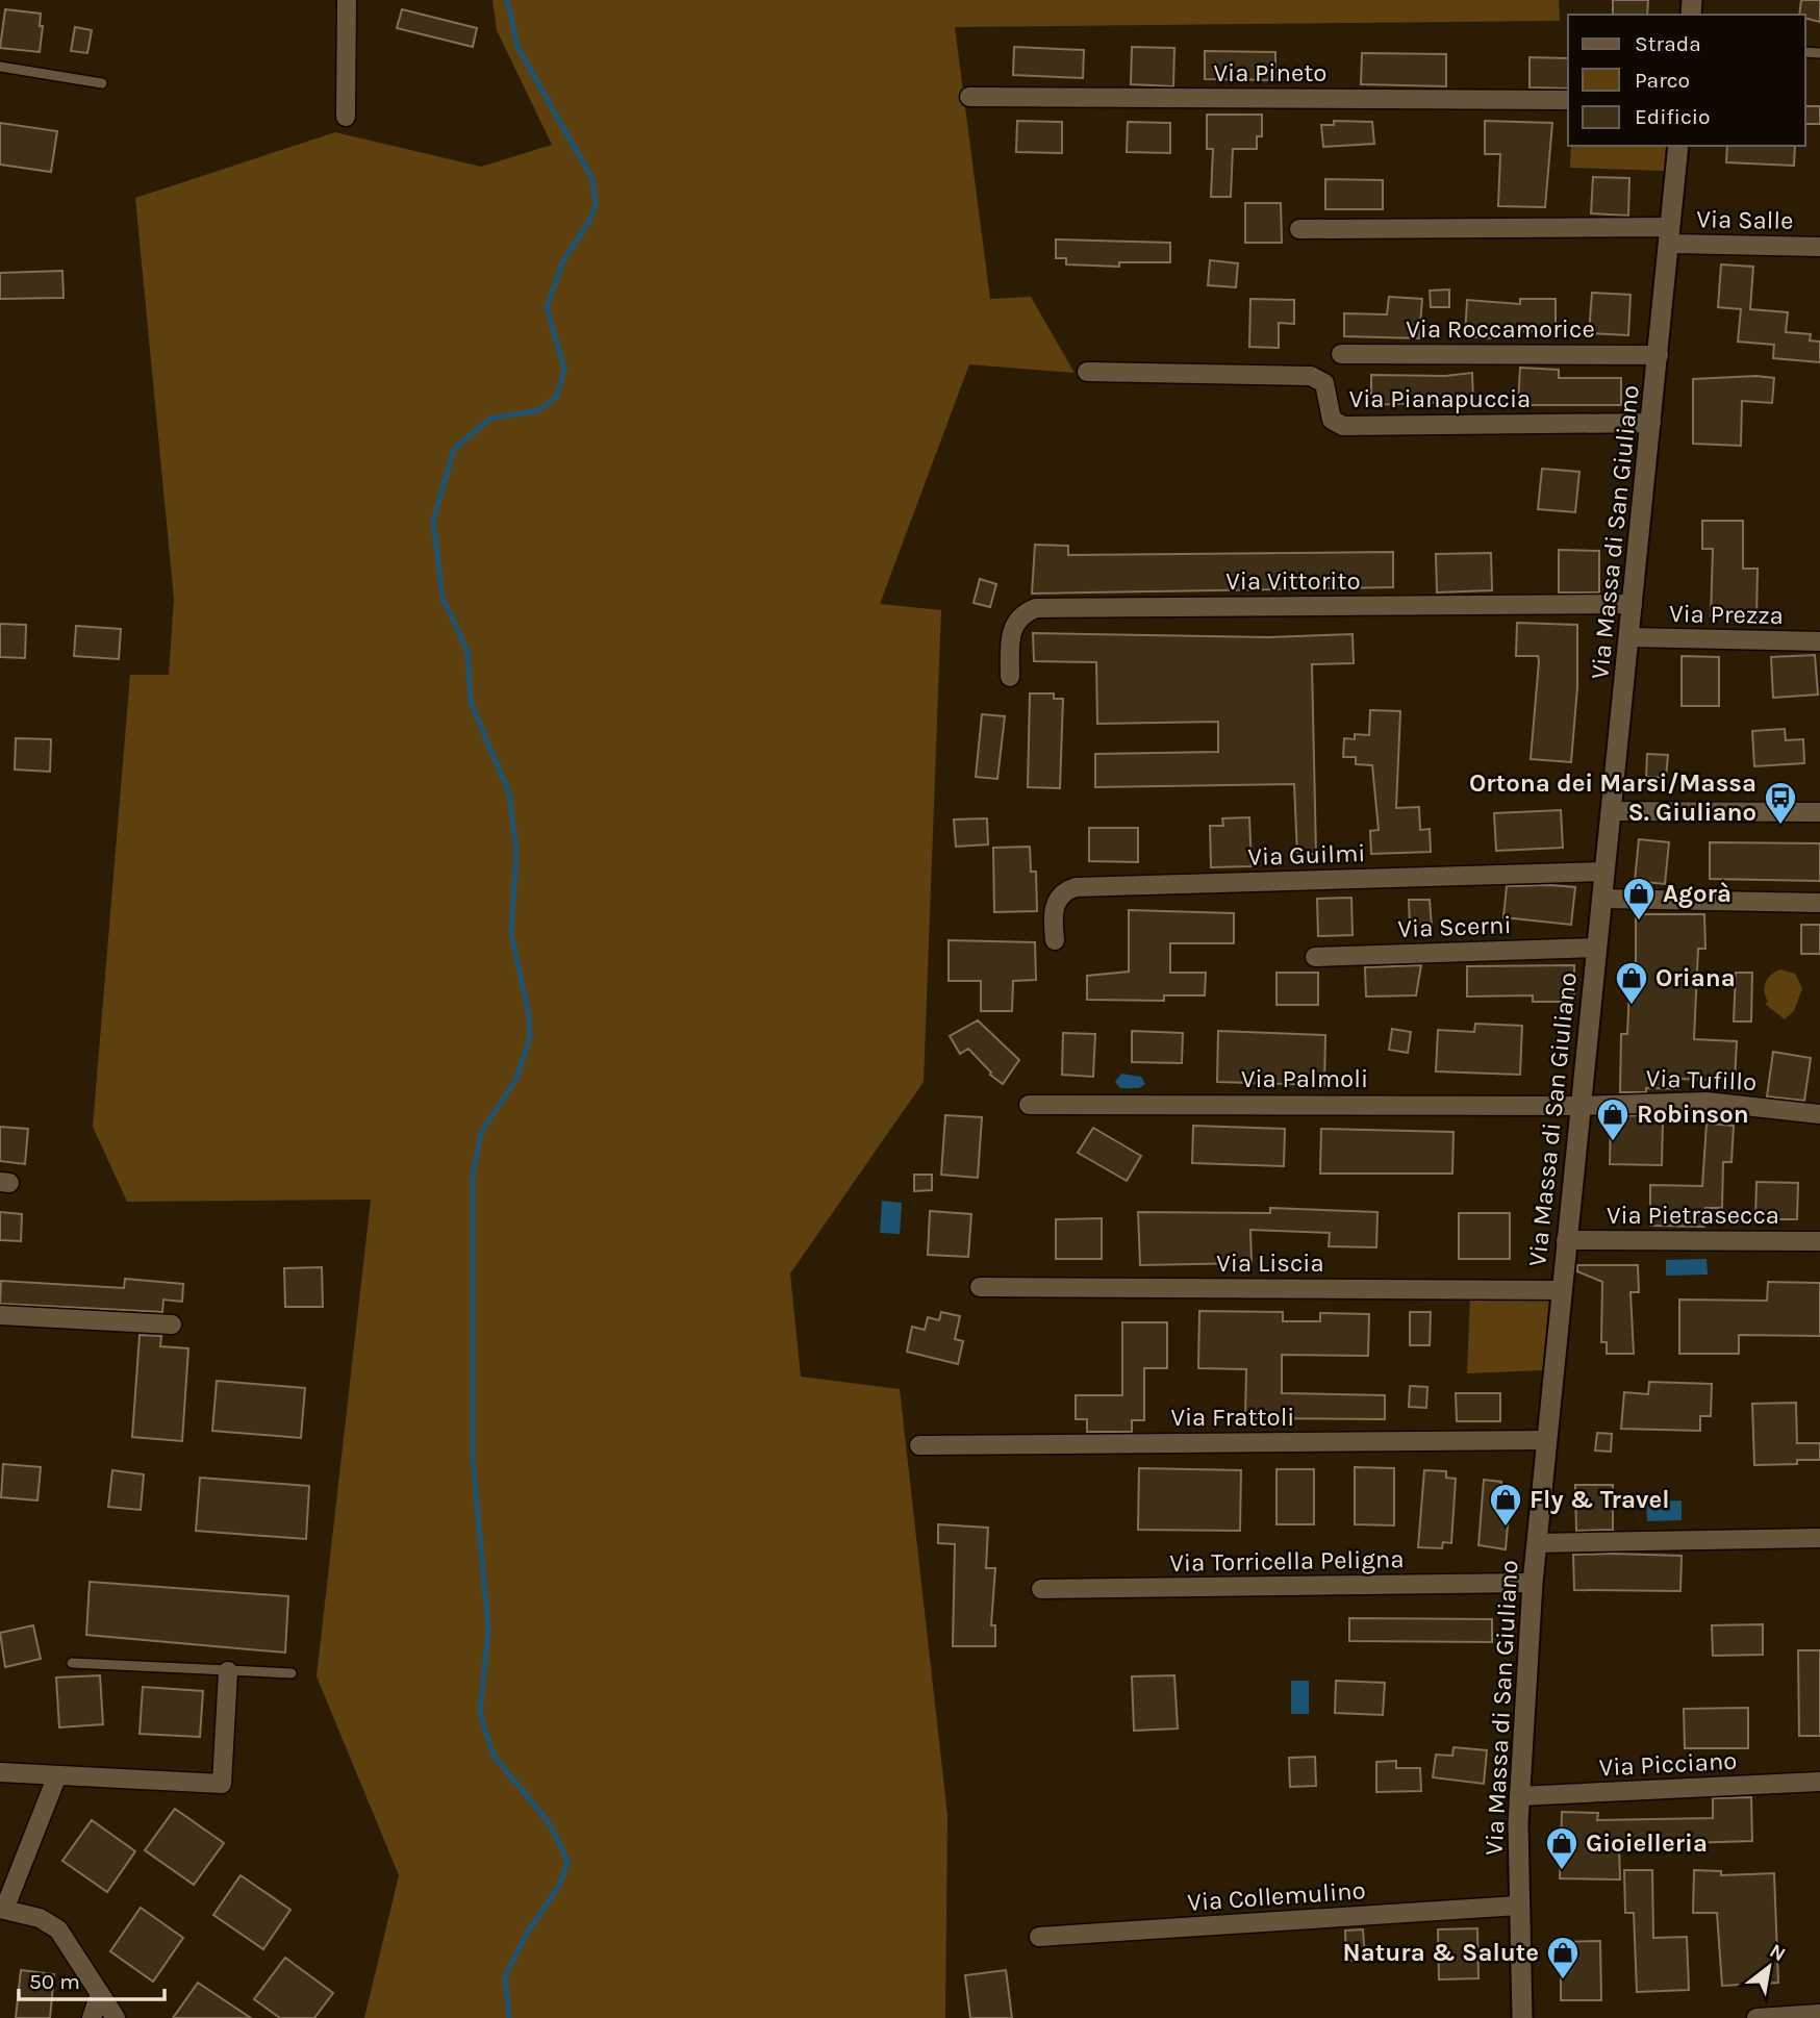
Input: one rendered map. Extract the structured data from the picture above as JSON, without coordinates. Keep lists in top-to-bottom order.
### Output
{
  "streets": {
    "street": [
      "Via Pineto",
      "Via Salle",
      "Via Roccamorice",
      "Via Pianapuccia",
      "Via Massa di San Giuliano",
      "Via Vittorito",
      "Via Prezza",
      "Via Guilmi",
      "Via Scerni",
      "Via Palmoli",
      "Via Tufillo",
      "Via Pietrasecca",
      "Via Liscia",
      "Via Frattoli",
      "Via Torricella Peligna",
      "Via Picciano",
      "Via Collemulino"
    ]
  },
  "crossings": [
    ["Via Salle", "Via Massa di San Giuliano"],
    ["Via Roccamorice", "Via Massa di San Giuliano"],
    ["Via Pianapuccia", "Via Massa di San Giuliano"],
    ["Via Massa di San Giuliano", "Via Vittorito"],
    ["Via Massa di San Giuliano", "Via Prezza"],
    ["Via Massa di San Giuliano", "Via Guilmi"],
    ["Via Massa di San Giuliano", "Via Scerni"],
    ["Via Massa di San Giuliano", "Via Palmoli"],
    ["Via Massa di San Giuliano", "Via Tufillo"],
    ["Via Massa di San Giuliano", "Via Pietrasecca"],
    ["Via Massa di San Giuliano", "Via Liscia"],
    ["Via Massa di San Giuliano", "Via Frattoli"],
    ["Via Massa di San Giuliano", "Via Torricella Peligna"],
    ["Via Massa di San Giuliano", "Via Picciano"],
    ["Via Massa di San Giuliano", "Via Collemulino"],
    ["Via Palmoli", "Via Tufillo"]
  ],
  "places": {
    "bus stop": ["Ortona dei Marsi/Massa S. Giuliano"],
    "shop": [
      "Agorà",
      "Oriana",
      "Robinson",
      "Fly & Travel",
      "Gioielleria",
      "Natura & Salute"
    ]
  },
  "legend": ["Strada", "Parco", "Edificio"],
  "scale_bar": "50 m",
  "north": "top right"
}
